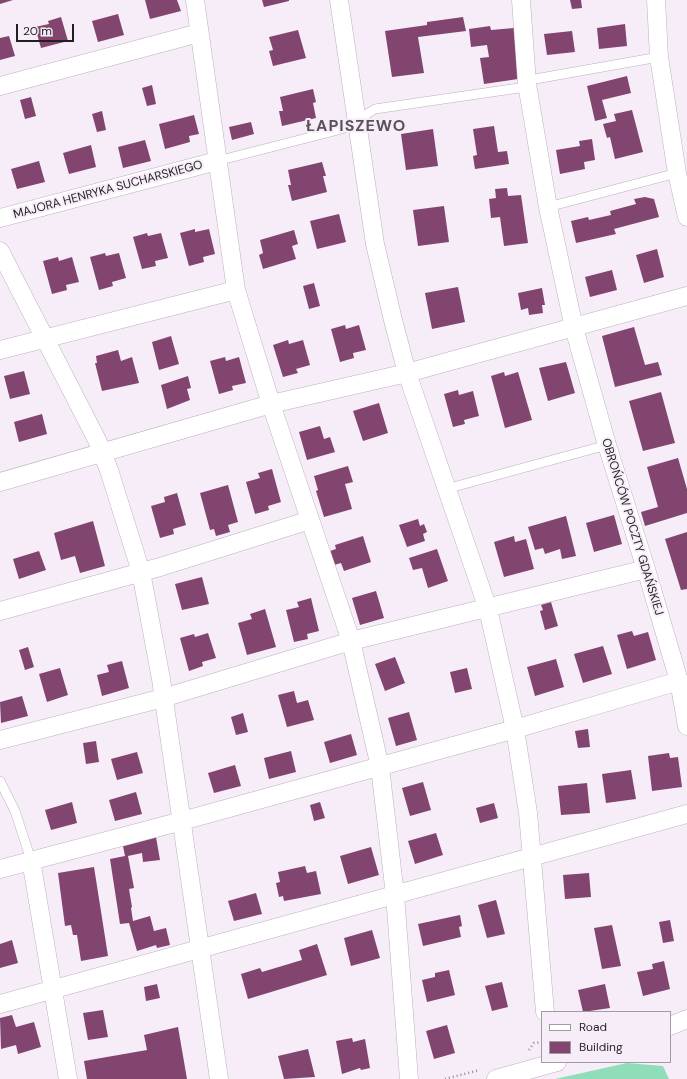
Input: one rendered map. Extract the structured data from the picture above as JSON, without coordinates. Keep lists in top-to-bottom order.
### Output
{
  "streets": {
    "street": ["MAJORA HENRYKA SUCHARSKIEGO", "OBROŃCÓW POCZTY GDAŃSKIEJ"]
  },
  "districts": ["ŁAPISZEWO"],
  "legend": ["Road", "Building"],
  "scale_bar": "20 m"
}
